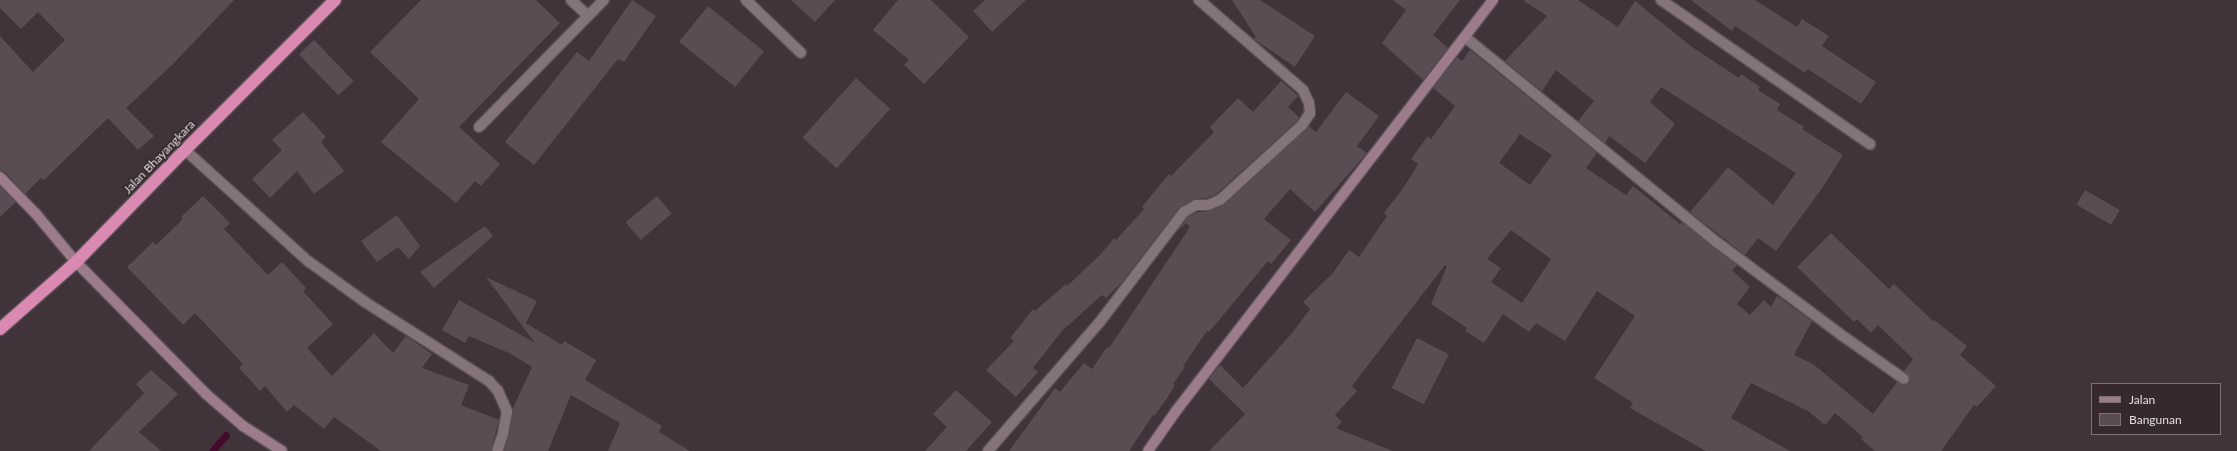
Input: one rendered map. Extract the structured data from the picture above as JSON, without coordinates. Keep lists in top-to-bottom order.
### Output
{
  "streets": {
    "highway": ["Jalan Bhayangkara"]
  },
  "legend": ["Jalan", "Bangunan"]
}
